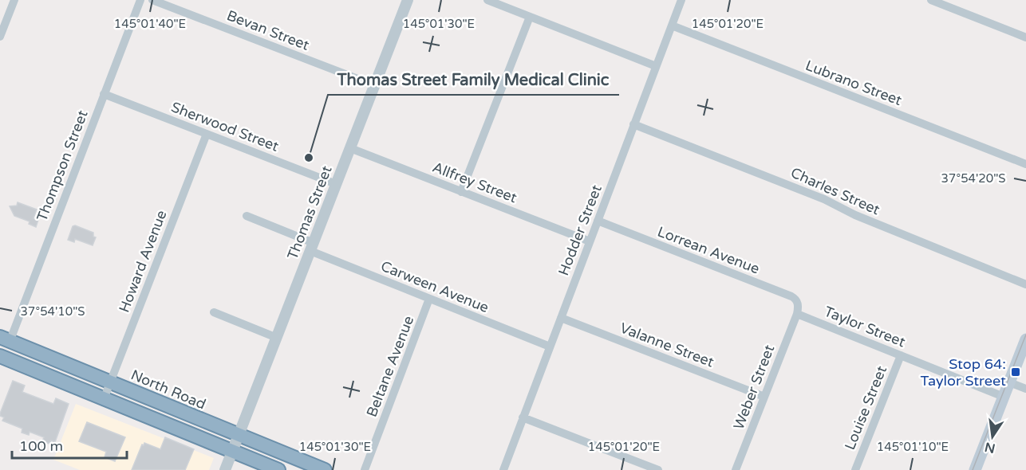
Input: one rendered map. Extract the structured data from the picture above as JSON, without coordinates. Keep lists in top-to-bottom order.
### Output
{
  "streets": {
    "highway": ["North Road"],
    "street": [
      "Bevan Street",
      "Lubrano Street",
      "Sherwood Street",
      "Thompson Street",
      "Allfrey Street",
      "Charles Street",
      "Thomas Street",
      "Hodder Street",
      "Lorrean Avenue",
      "Howard Avenue",
      "Carween Avenue",
      "Taylor Street",
      "Valanne Street",
      "Beltane Avenue",
      "Weber Street",
      "Louise Street"
    ]
  },
  "crossings": [
    ["Bevan Street", "Thomas Street"],
    ["Lubrano Street", "Hodder Street"],
    ["Sherwood Street", "Thompson Street"],
    ["Sherwood Street", "Thomas Street"],
    ["Sherwood Street", "Howard Avenue"],
    ["Thompson Street", "North Road"],
    ["Allfrey Street", "Thomas Street"],
    ["Allfrey Street", "Hodder Street"],
    ["Charles Street", "Hodder Street"],
    ["Thomas Street", "Carween Avenue"],
    ["Thomas Street", "North Road"],
    ["Hodder Street", "Lorrean Avenue"],
    ["Hodder Street", "Carween Avenue"],
    ["Hodder Street", "Valanne Street"],
    ["Lorrean Avenue", "Taylor Street"],
    ["Lorrean Avenue", "Weber Street"],
    ["Howard Avenue", "North Road"],
    ["Carween Avenue", "Beltane Avenue"],
    ["Taylor Street", "Weber Street"],
    ["Taylor Street", "Louise Street"],
    ["Valanne Street", "Weber Street"]
  ],
  "places": {
    "other": ["Thomas Street Family Medical Clinic"],
    "transit": ["Stop 64: Taylor Street"]
  },
  "scale_bar": "100 m",
  "north": "bottom",
  "coordinates": [
    "145°01'40\"E",
    "145°01'30\"E",
    "145°01'20\"E",
    "37°54'20\"S",
    "37°54'10\"S",
    "145°01'10\"E"
  ]
}
